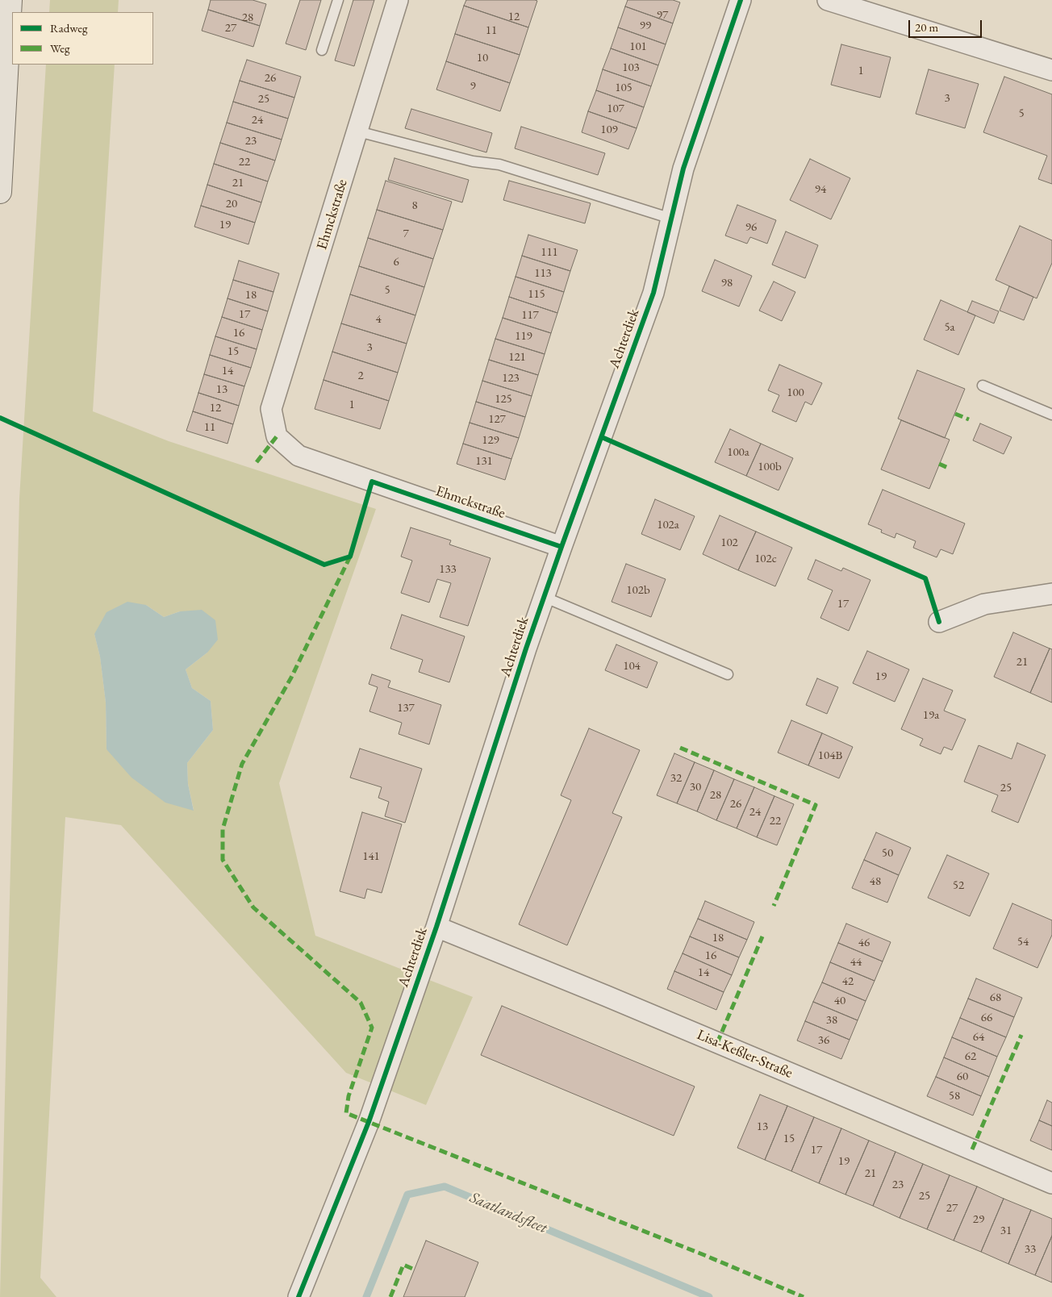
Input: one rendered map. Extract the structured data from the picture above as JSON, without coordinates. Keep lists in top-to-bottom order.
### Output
{
  "streets": {
    "street": ["Ehmckstraße", "Achterdiek", "Lisa-Keßler-Straße"]
  },
  "crossings": [
    ["Ehmckstraße", "Achterdiek"],
    ["Achterdiek", "Lisa-Keßler-Straße"]
  ],
  "water": ["Saatlandsfleet"],
  "house_numbers": [
    "97",
    "12",
    "28",
    "99",
    "27",
    "11",
    "101",
    "10",
    "103",
    "1",
    "26",
    "9",
    "105",
    "3",
    "25",
    "107",
    "5",
    "24",
    "109",
    "23",
    "22",
    "21",
    "94",
    "20",
    "8",
    "19",
    "96",
    "7",
    "111",
    "6",
    "113",
    "98",
    "5",
    "115",
    "18",
    "17",
    "117",
    "4",
    "5a",
    "16",
    "119",
    "3",
    "15",
    "121",
    "14",
    "2",
    "123",
    "13",
    "100",
    "125",
    "1",
    "12",
    "127",
    "11",
    "129",
    "100a",
    "131",
    "100b",
    "102a",
    "102",
    "102c",
    "133",
    "102b",
    "17",
    "21",
    "104",
    "19",
    "137",
    "19a",
    "104B",
    "32",
    "30",
    "25",
    "28",
    "26",
    "24",
    "22",
    "50",
    "141",
    "48",
    "52",
    "18",
    "54",
    "46",
    "16",
    "44",
    "14",
    "42",
    "68",
    "40",
    "66",
    "38",
    "64",
    "36",
    "62",
    "60",
    "58",
    "13",
    "15",
    "17",
    "19",
    "21",
    "23",
    "25",
    "27",
    "29",
    "31",
    "33"
  ],
  "legend": ["Radweg", "Weg"],
  "scale_bar": "20 m"
}
